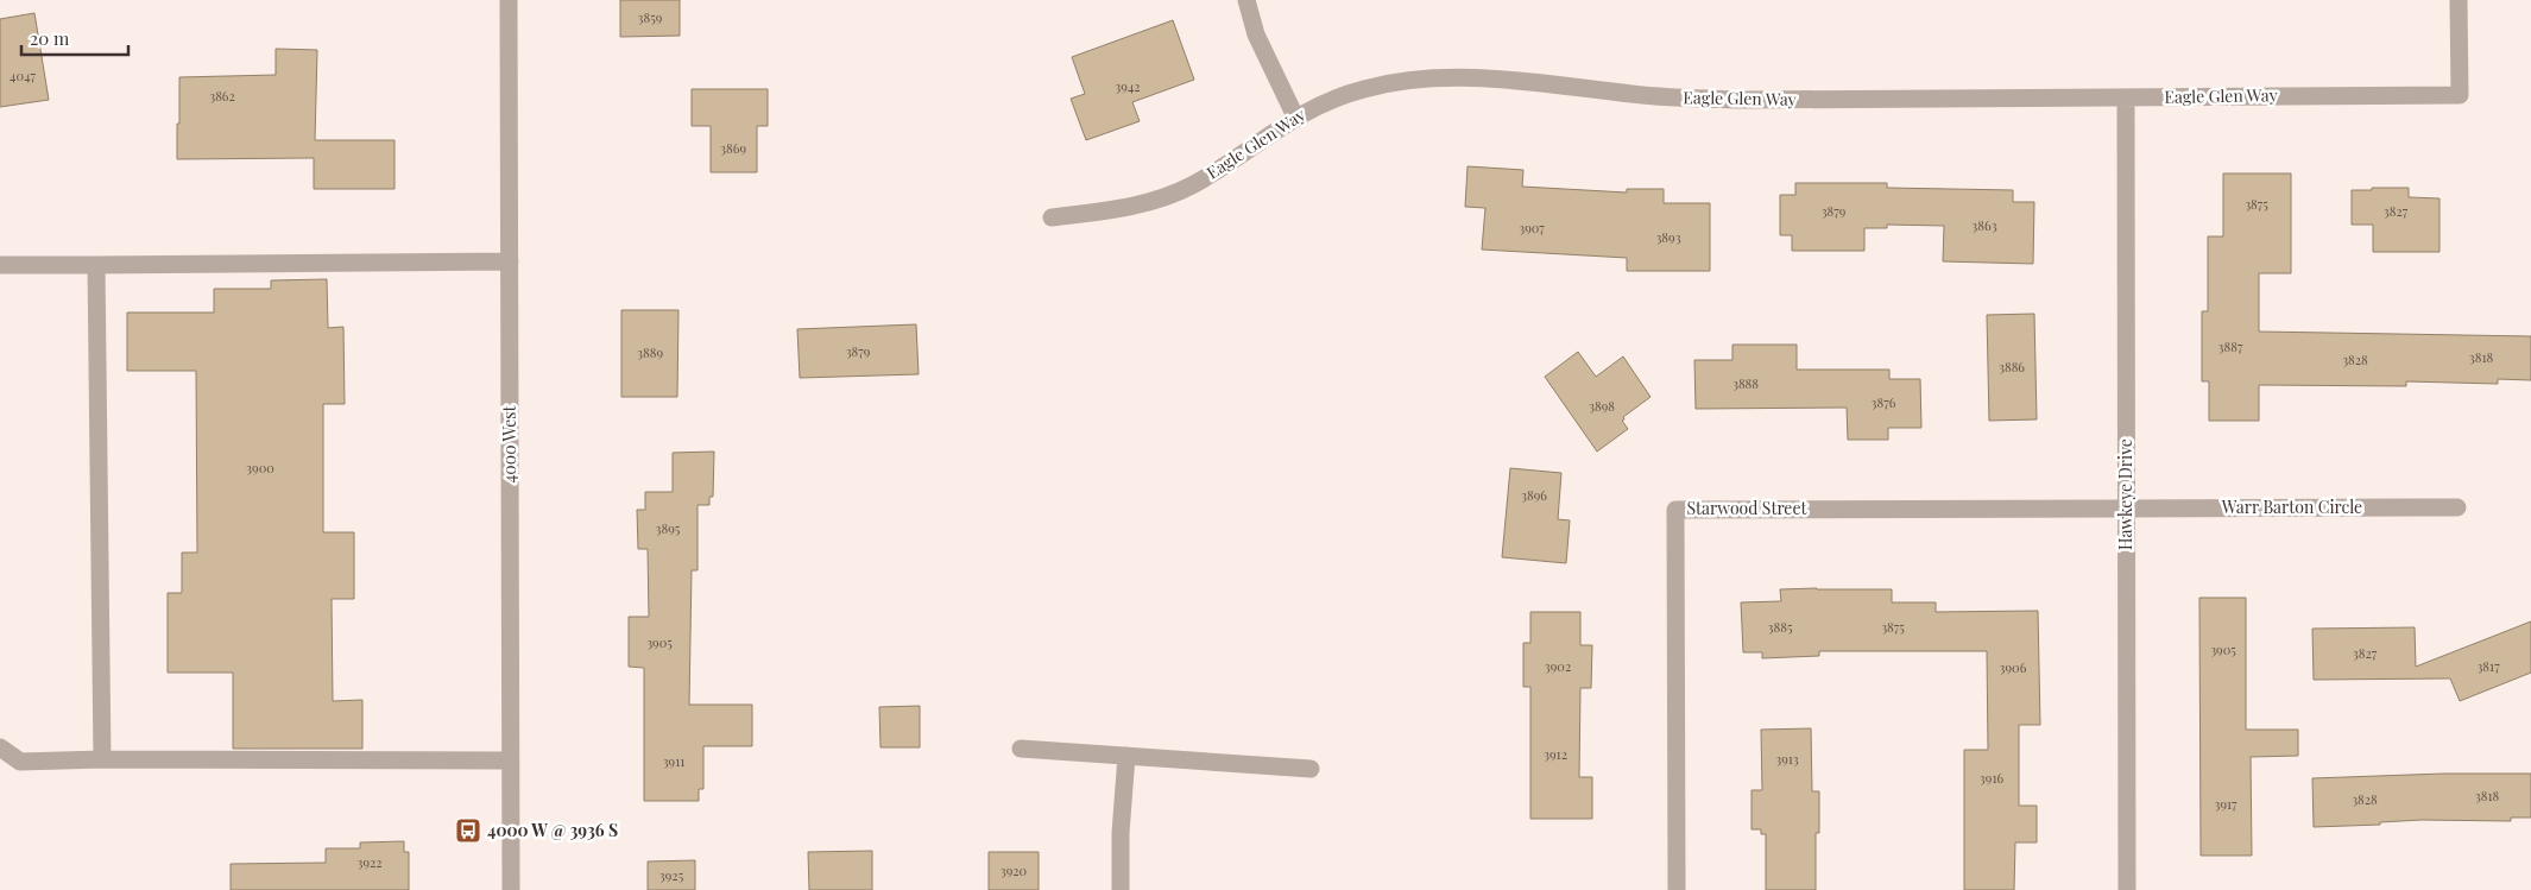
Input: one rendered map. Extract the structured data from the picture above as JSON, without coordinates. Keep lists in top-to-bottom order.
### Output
{
  "streets": {
    "street": [
      "Eagle Glen Way",
      "4000 West",
      "Hawkeye Drive",
      "Warr Barton Circle",
      "Starwood Street"
    ]
  },
  "crossings": [
    ["Eagle Glen Way", "Hawkeye Drive"],
    ["Hawkeye Drive", "Warr Barton Circle"],
    ["Hawkeye Drive", "Starwood Street"],
    ["Warr Barton Circle", "Starwood Street"]
  ],
  "places": {
    "bus stop": ["4000 W @ 3936 S"]
  },
  "house_numbers": [
    "3859",
    "4047",
    "3942",
    "3862",
    "3869",
    "3875",
    "3879",
    "3827",
    "3863",
    "3907",
    "3893",
    "3887",
    "3879",
    "3889",
    "3818",
    "3828",
    "3886",
    "3888",
    "3876",
    "3898",
    "3900",
    "3896",
    "3895",
    "3885",
    "3875",
    "3905",
    "3905",
    "3827",
    "3902",
    "3817",
    "3906",
    "3912",
    "3913",
    "3911",
    "3916",
    "3818",
    "3828",
    "3917",
    "3922",
    "3920",
    "3925"
  ],
  "scale_bar": "20 m"
}
